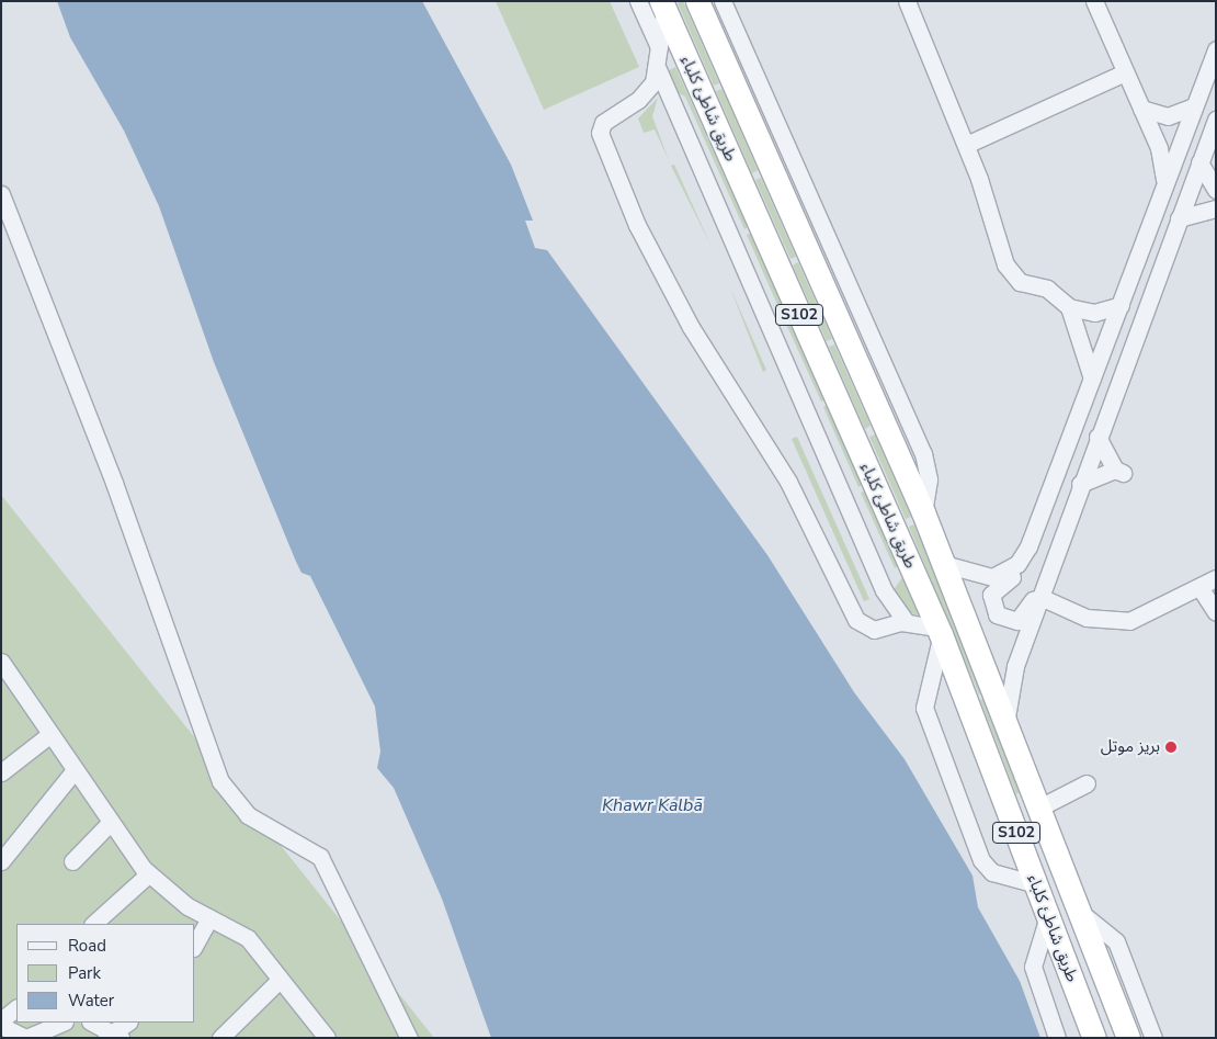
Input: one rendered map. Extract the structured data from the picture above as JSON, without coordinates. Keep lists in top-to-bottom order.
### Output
{
  "streets": {
    "highway": ["طريق شاطئ كلباء", "S102"]
  },
  "water": ["Khawr Kalbā"],
  "places": ["بريز موتل"],
  "legend": ["Road", "Park", "Water"]
}
